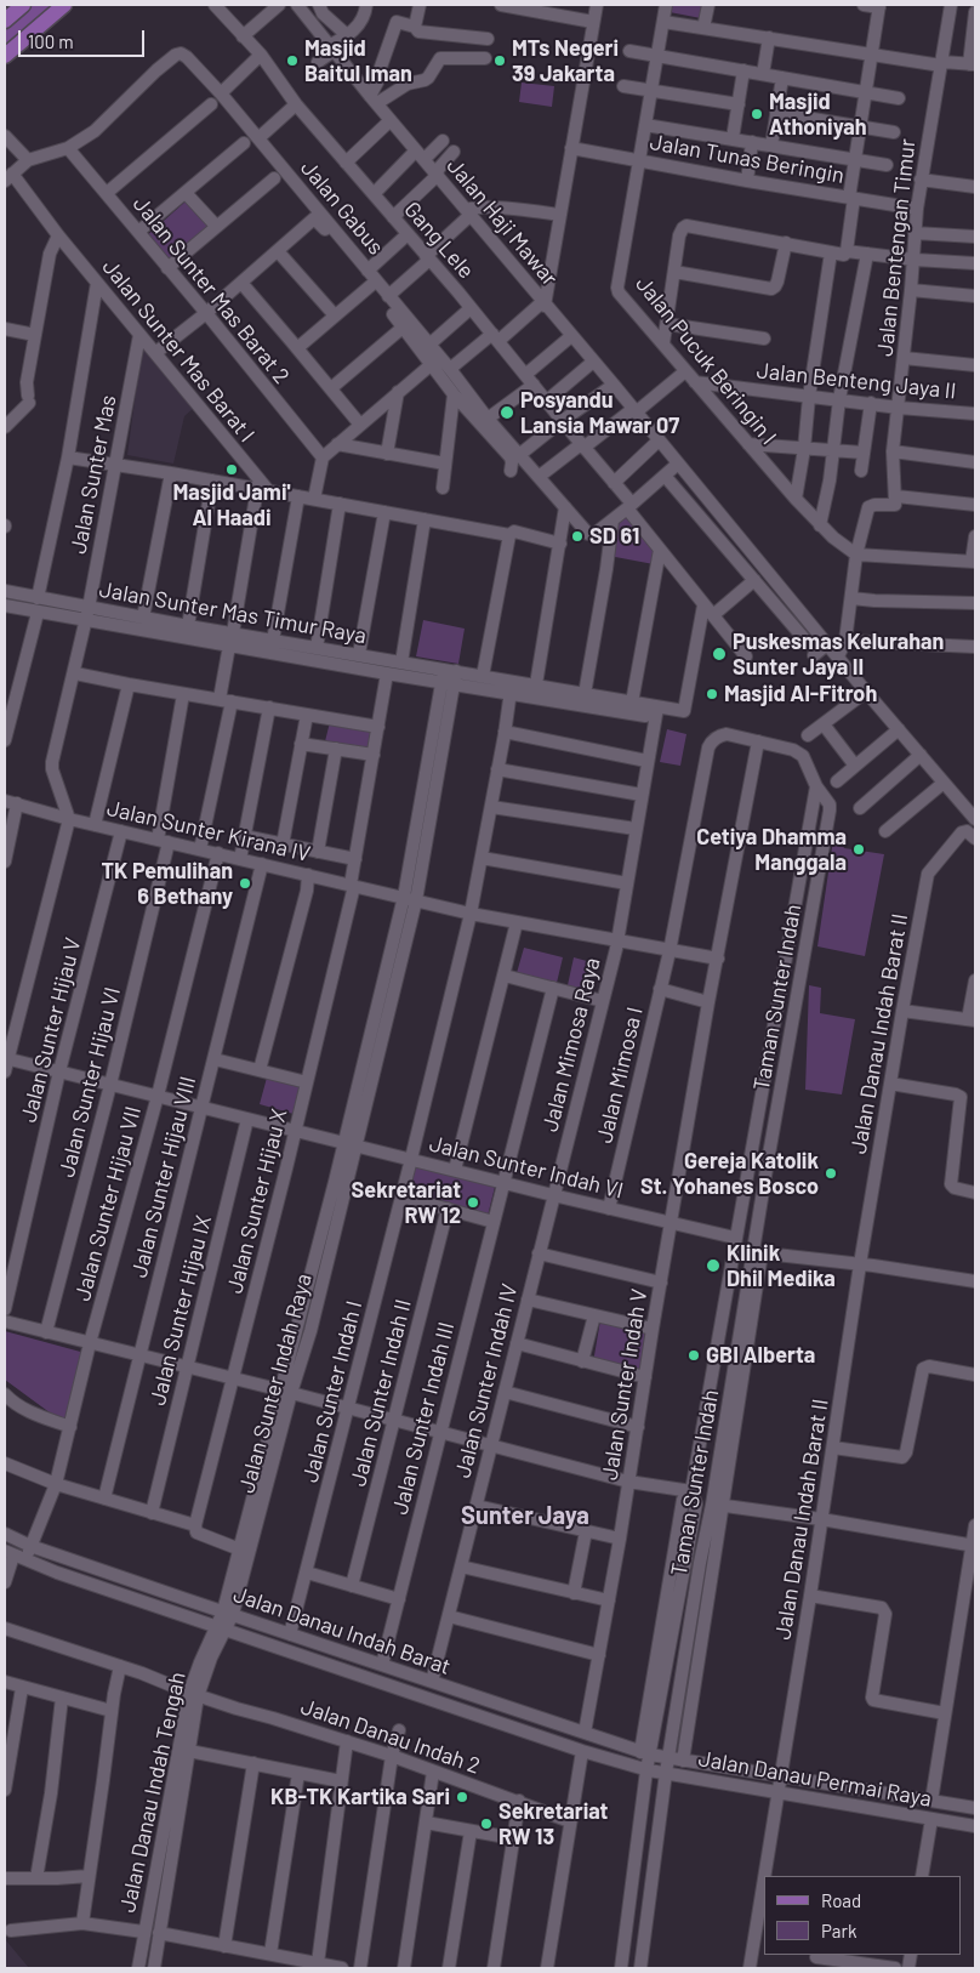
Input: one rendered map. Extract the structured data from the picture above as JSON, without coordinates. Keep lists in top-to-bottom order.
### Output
{
  "streets": {
    "street": [
      "Jalan Tunas Beringin",
      "Jalan Gabus",
      "Jalan Haji Mawar",
      "Gang Lele",
      "Jalan Bentengan Timur",
      "Jalan Sunter Mas Barat 2",
      "Jalan Sunter Mas Barat I",
      "Jalan Pucuk Beringin I",
      "Jalan Benteng Jaya II",
      "Jalan Sunter Mas",
      "Jalan Sunter Mas Timur Raya",
      "Jalan Sunter Kirana IV",
      "Taman Sunter Indah",
      "Jalan Sunter Hijau V",
      "Jalan Danau Indah Barat II",
      "Jalan Mimosa Raya",
      "Jalan Mimosa I",
      "Jalan Sunter Hijau VI",
      "Jalan Sunter Indah VI",
      "Jalan Sunter Hijau VIII",
      "Jalan Sunter Hijau X",
      "Jalan Sunter Hijau VII",
      "Jalan Sunter Hijau IX",
      "Jalan Sunter Indah IV",
      "Jalan Sunter Indah Raya",
      "Jalan Sunter Indah V",
      "Jalan Sunter Indah I",
      "Jalan Sunter Indah II",
      "Jalan Sunter Indah III",
      "Jalan Danau Indah Barat",
      "Jalan Danau Indah 2",
      "Jalan Danau Permai Raya",
      "Jalan Danau Indah Tengah"
    ]
  },
  "crossings": [
    ["Jalan Tunas Beringin", "Jalan Bentengan Timur"],
    ["Jalan Tunas Beringin", "Jalan Pucuk Beringin I"],
    ["Jalan Gabus", "Jalan Sunter Mas Barat 2"],
    ["Jalan Bentengan Timur", "Jalan Benteng Jaya II"],
    ["Jalan Sunter Mas Barat I", "Jalan Sunter Mas"],
    ["Jalan Pucuk Beringin I", "Jalan Benteng Jaya II"],
    ["Jalan Sunter Mas", "Jalan Sunter Mas Timur Raya"],
    ["Jalan Sunter Mas", "Jalan Sunter Kirana IV"],
    ["Jalan Sunter Mas Timur Raya", "Jalan Sunter Hijau X"],
    ["Jalan Sunter Mas Timur Raya", "Jalan Sunter Indah Raya"],
    ["Jalan Sunter Kirana IV", "Jalan Sunter Hijau V"],
    ["Jalan Sunter Kirana IV", "Jalan Sunter Hijau VI"],
    ["Jalan Sunter Kirana IV", "Jalan Sunter Hijau VIII"],
    ["Jalan Sunter Kirana IV", "Jalan Sunter Hijau X"],
    ["Jalan Sunter Kirana IV", "Jalan Sunter Hijau VII"],
    ["Jalan Sunter Kirana IV", "Jalan Sunter Indah Raya"],
    ["Taman Sunter Indah", "Jalan Danau Indah Barat"],
    ["Taman Sunter Indah", "Jalan Danau Permai Raya"],
    ["Jalan Sunter Hijau V", "Jalan Sunter Indah VI"],
    ["Jalan Danau Indah Barat II", "Jalan Danau Permai Raya"],
    ["Jalan Mimosa Raya", "Jalan Sunter Indah VI"],
    ["Jalan Mimosa Raya", "Jalan Sunter Indah IV"],
    ["Jalan Mimosa I", "Jalan Sunter Indah VI"],
    ["Jalan Mimosa I", "Jalan Sunter Indah V"],
    ["Jalan Sunter Hijau VI", "Jalan Sunter Indah VI"],
    ["Jalan Sunter Indah VI", "Jalan Sunter Hijau VIII"],
    ["Jalan Sunter Indah VI", "Jalan Sunter Hijau X"],
    ["Jalan Sunter Indah VI", "Jalan Sunter Hijau VII"],
    ["Jalan Sunter Indah VI", "Jalan Sunter Hijau IX"],
    ["Jalan Sunter Indah VI", "Jalan Sunter Indah IV"],
    ["Jalan Sunter Indah VI", "Jalan Sunter Indah Raya"],
    ["Jalan Sunter Indah VI", "Jalan Sunter Indah V"],
    ["Jalan Sunter Indah VI", "Jalan Sunter Indah I"],
    ["Jalan Sunter Indah VI", "Jalan Sunter Indah III"],
    ["Jalan Sunter Hijau VII", "Jalan Danau Indah Barat"],
    ["Jalan Sunter Indah IV", "Jalan Danau Indah Barat"],
    ["Jalan Sunter Indah Raya", "Jalan Danau Indah Barat"],
    ["Jalan Sunter Indah Raya", "Jalan Danau Indah Tengah"],
    ["Jalan Sunter Indah V", "Jalan Danau Indah Barat"],
    ["Jalan Sunter Indah I", "Jalan Danau Indah Barat"],
    ["Jalan Sunter Indah III", "Jalan Danau Indah Barat"],
    ["Jalan Danau Indah Barat", "Jalan Danau Permai Raya"],
    ["Jalan Danau Indah Barat", "Jalan Danau Indah Tengah"],
    ["Jalan Danau Indah 2", "Jalan Danau Indah Tengah"]
  ],
  "districts": ["Sunter Jaya"],
  "places": [
    "Masjid Baitul Iman",
    "MTs Negeri 39 Jakarta",
    "Masjid Athoniyah",
    "Posyandu Lansia Mawar 07",
    "Masjid Jami' Al Haadi",
    "SD 61",
    "Puskesmas Kelurahan Sunter Jaya II",
    "Masjid Al-Fitroh",
    "Cetiya Dhamma Manggala",
    "TK Pemulihan 6 Bethany",
    "Gereja Katolik St. Yohanes Bosco",
    "Sekretariat RW 12",
    "Klinik Dhil Medika",
    "GBI Alberta",
    "KB-TK Kartika Sari",
    "Sekretariat RW 13"
  ],
  "legend": ["Road", "Park"],
  "scale_bar": "100 m"
}
